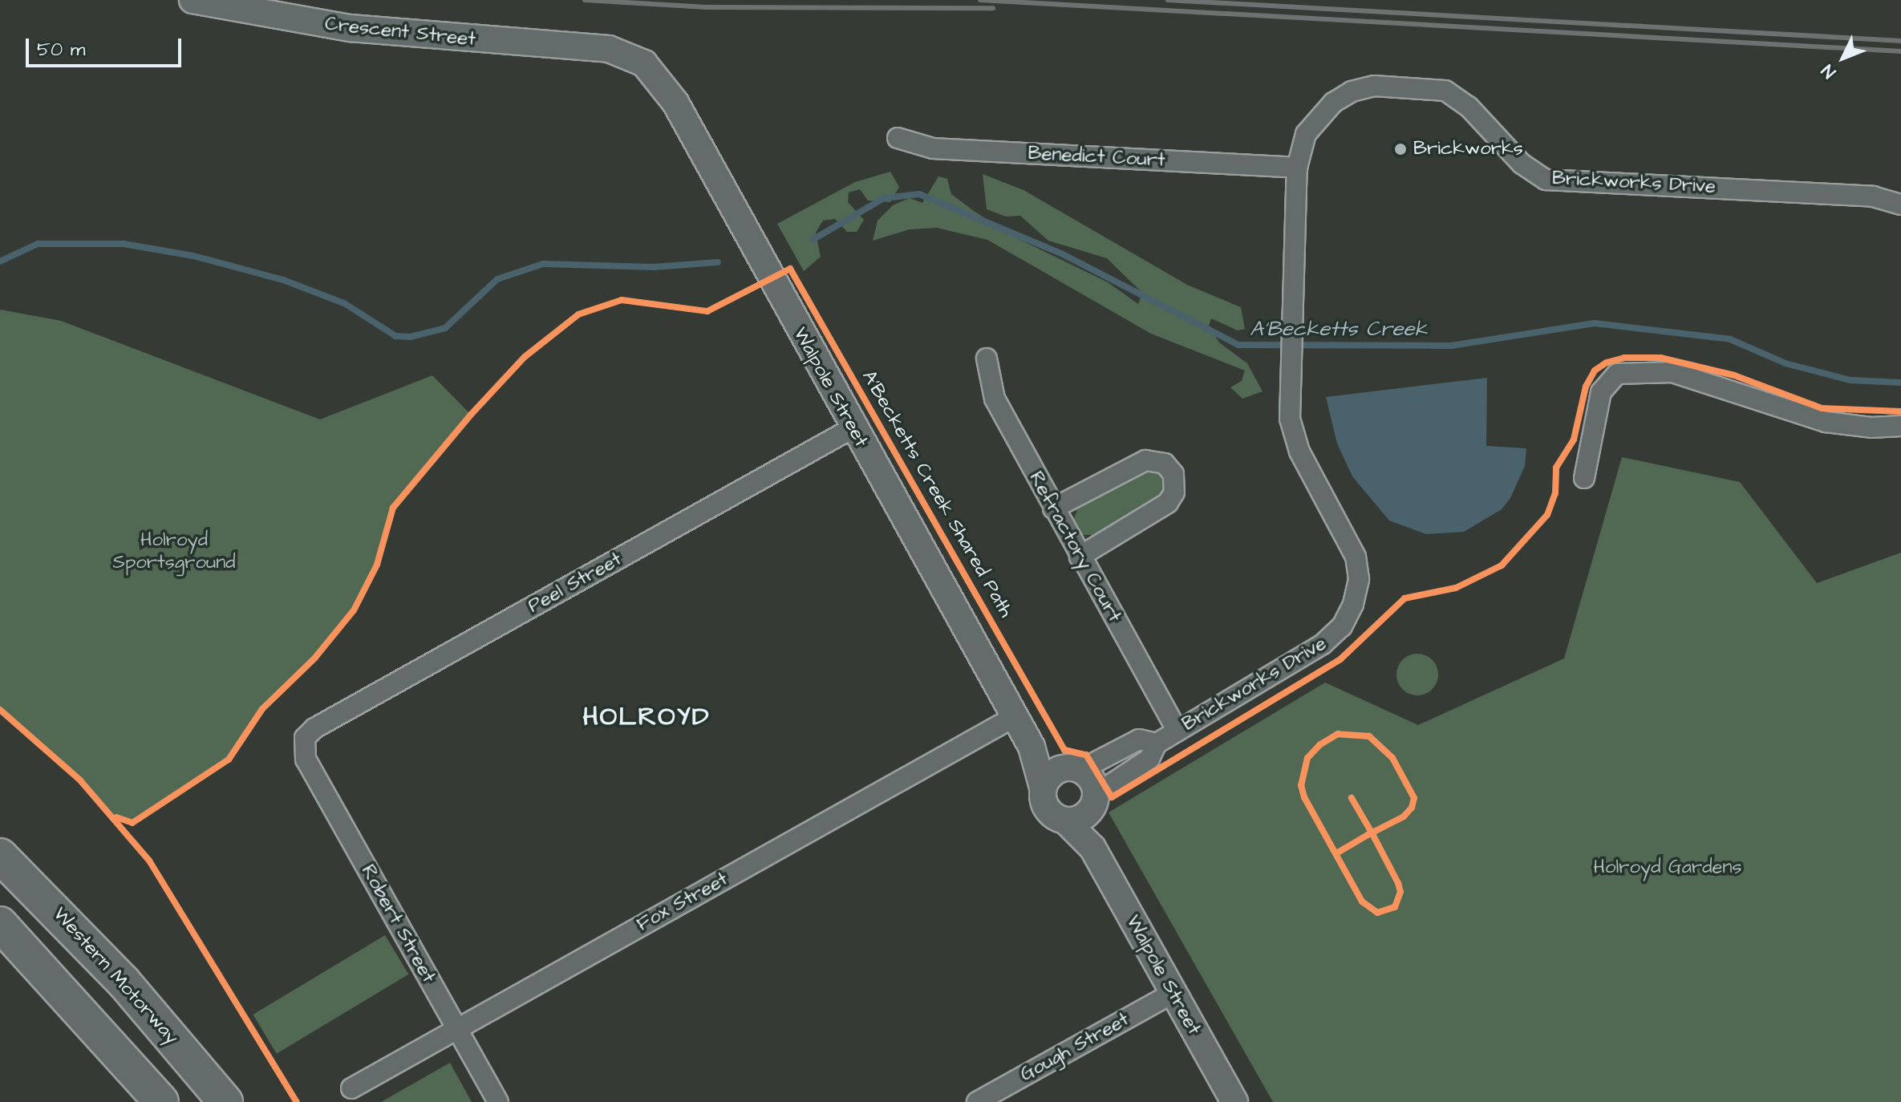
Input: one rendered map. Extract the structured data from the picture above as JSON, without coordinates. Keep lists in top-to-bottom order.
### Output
{
  "streets": {
    "highway": ["Western Motorway"],
    "street": [
      "Crescent Street",
      "Benedict Court",
      "Brickworks Drive",
      "Walpole Street",
      "Refractory Court",
      "Peel Street",
      "Fox Street",
      "Robert Street",
      "Gough Street"
    ],
    "cycle path": ["A'Becketts Creek Shared Path"]
  },
  "crossings": [
    ["Crescent Street", "Walpole Street"],
    ["Benedict Court", "Brickworks Drive"],
    ["Brickworks Drive", "Walpole Street"],
    ["Brickworks Drive", "Refractory Court"],
    ["Walpole Street", "Peel Street"],
    ["Walpole Street", "Fox Street"],
    ["Walpole Street", "Gough Street"],
    ["Peel Street", "Robert Street"],
    ["Fox Street", "Robert Street"]
  ],
  "districts": ["HOLROYD"],
  "water": ["A'Becketts Creek"],
  "parks": ["Holroyd Sportsground", "Holroyd Gardens"],
  "places": ["Brickworks"],
  "scale_bar": "50 m",
  "north": "bottom left"
}
